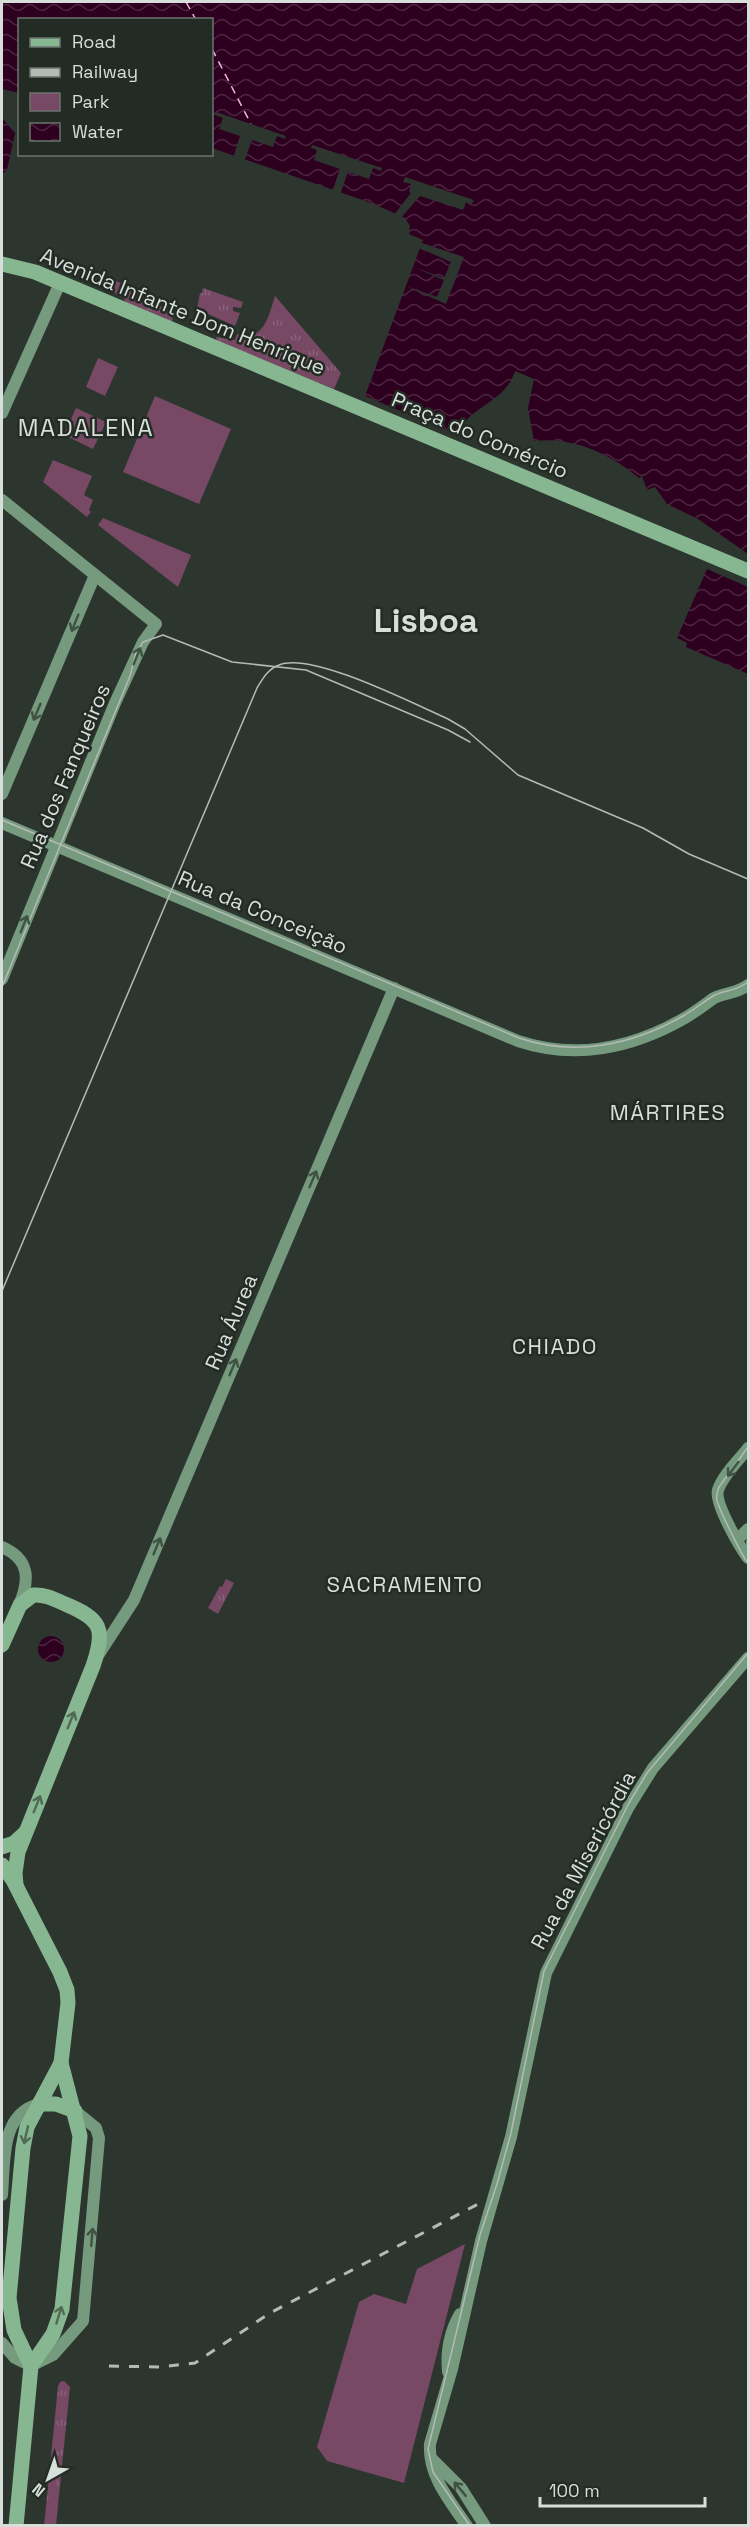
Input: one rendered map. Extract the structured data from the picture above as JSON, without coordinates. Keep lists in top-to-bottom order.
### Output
{
  "streets": {
    "main road": ["Avenida Infante Dom Henrique", "Praça do Comércio"],
    "street": [
      "Rua dos Fanqueiros",
      "Rua da Conceição",
      "Rua Áurea",
      "Rua da Misericórdia"
    ]
  },
  "crossings": [
    ["Avenida Infante Dom Henrique", "Praça do Comércio"],
    ["Rua dos Fanqueiros", "Rua da Conceição"],
    ["Rua da Conceição", "Rua Áurea"]
  ],
  "one_way": ["Rua Áurea"],
  "districts": [
    "MADALENA",
    "Lisboa",
    "MÁRTIRES",
    "CHIADO",
    "SACRAMENTO"
  ],
  "legend": [
    "Road",
    "Railway",
    "Park",
    "Water"
  ],
  "scale_bar": "100 m",
  "north": "bottom left"
}
